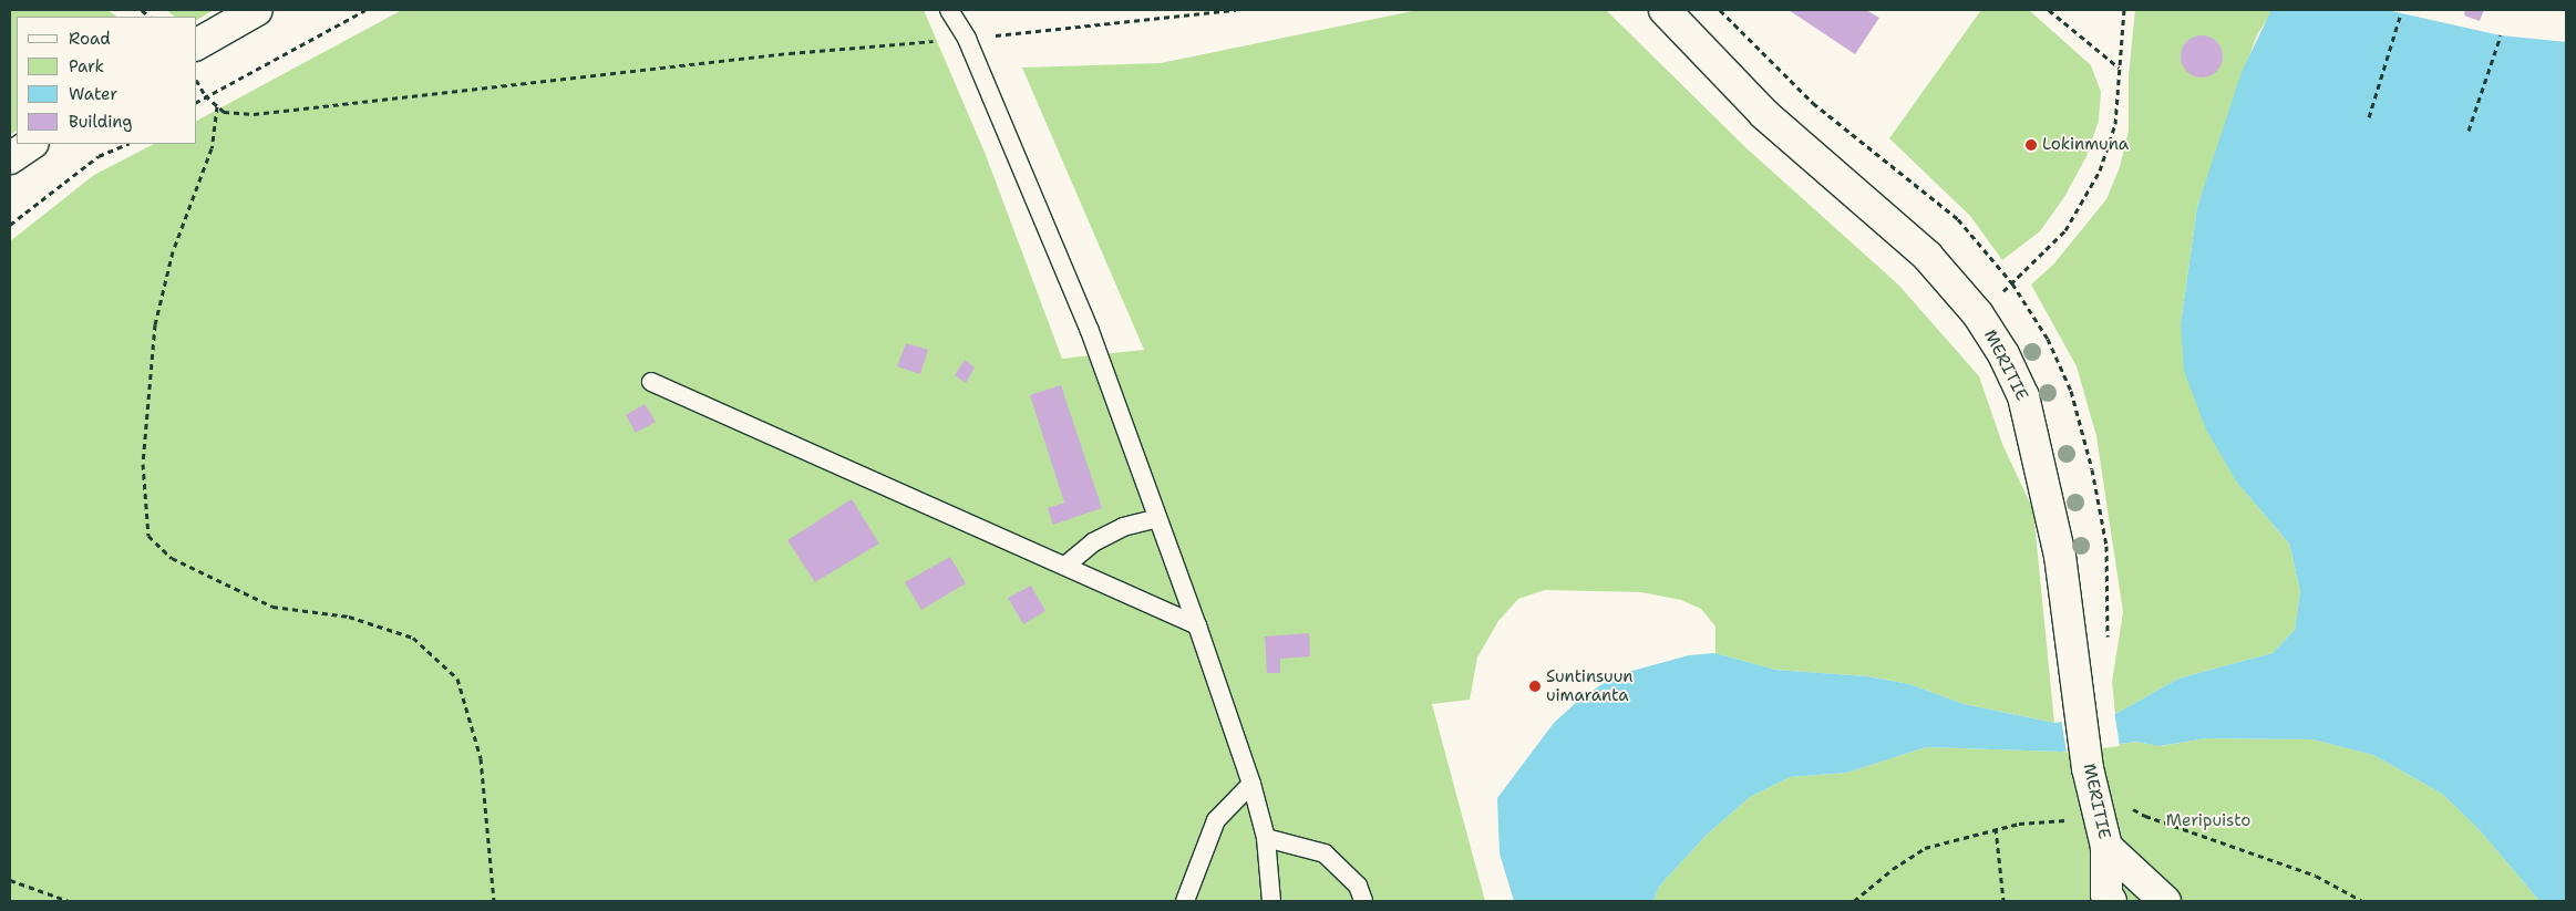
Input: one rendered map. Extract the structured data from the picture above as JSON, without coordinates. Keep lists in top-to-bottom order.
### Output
{
  "streets": {
    "street": ["MERITIE"]
  },
  "parks": ["Meripuisto"],
  "places": ["Lokinmuna", "Suntinsuun uimaranta"],
  "legend": [
    "Road",
    "Park",
    "Water",
    "Building"
  ]
}
